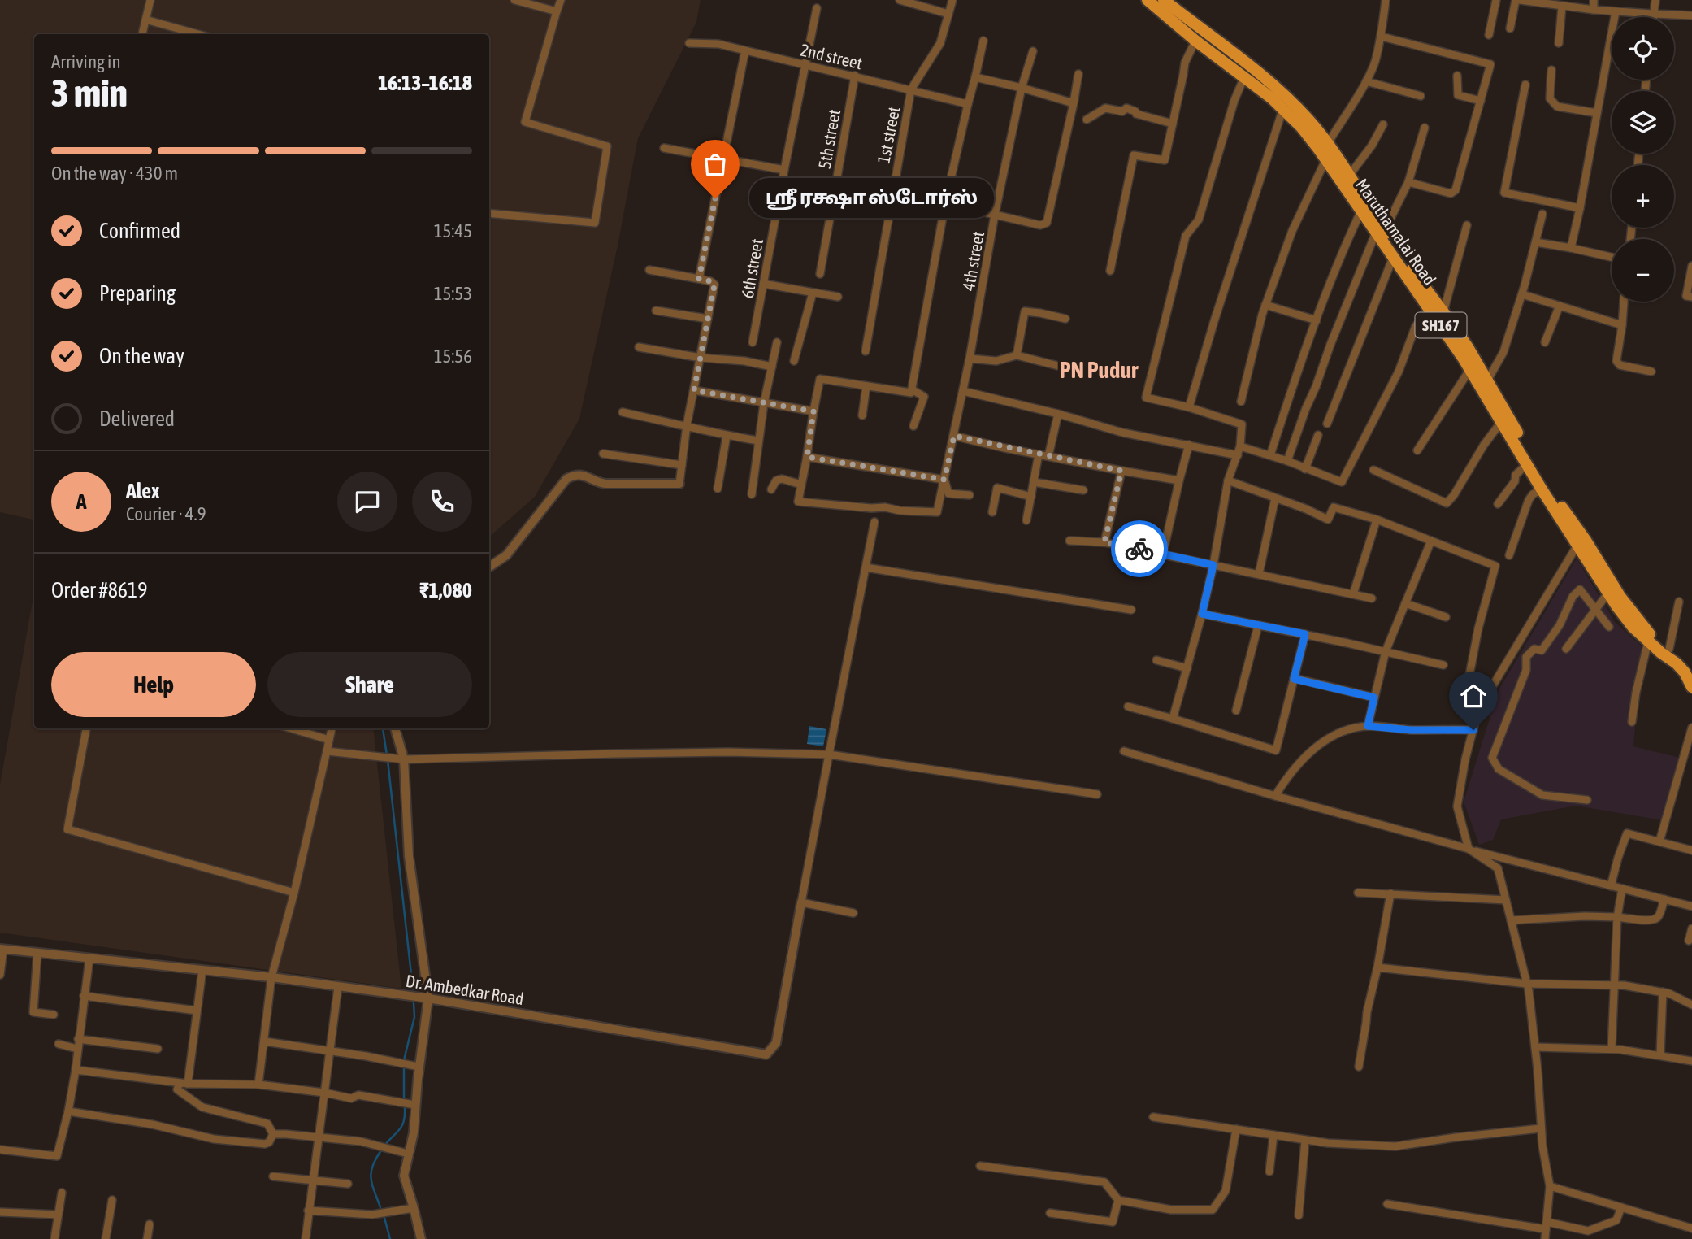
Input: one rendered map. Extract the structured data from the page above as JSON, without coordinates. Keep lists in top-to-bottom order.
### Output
{
  "streets": {
    "main road": ["Maruthamalai Road", "SH167"],
    "street": [
      "2nd street",
      "1st street",
      "5th street",
      "4th street",
      "6th street",
      "Dr. Ambedkar Road"
    ]
  },
  "crossings": [
    ["2nd street", "1st street"],
    ["2nd street", "5th street"],
    ["2nd street", "6th street"]
  ],
  "districts": ["PN Pudur"],
  "places": ["ஶ்ரீ ரக்ஷா ஸ்டோர்ஸ்"],
  "page": {
    "map_buttons": ["+", "−"],
    "heading": ["3 min", "Arriving in", "16:13–16:18"],
    "panel": [
      "Alex",
      "Courier · 4.9",
      "Order #8619",
      "₹1,080"
    ],
    "bar": "On the way · 430 m",
    "bubble": "ஶ்ரீ ரக்ஷா ஸ்டோர்ஸ்",
    "list": [
      ["Confirmed", "15:45"],
      ["Preparing", "15:53"],
      ["On the way", "15:56"],
      "Delivered"
    ],
    "round": "A",
    "buttons": ["Help", "Share"]
  }
}
